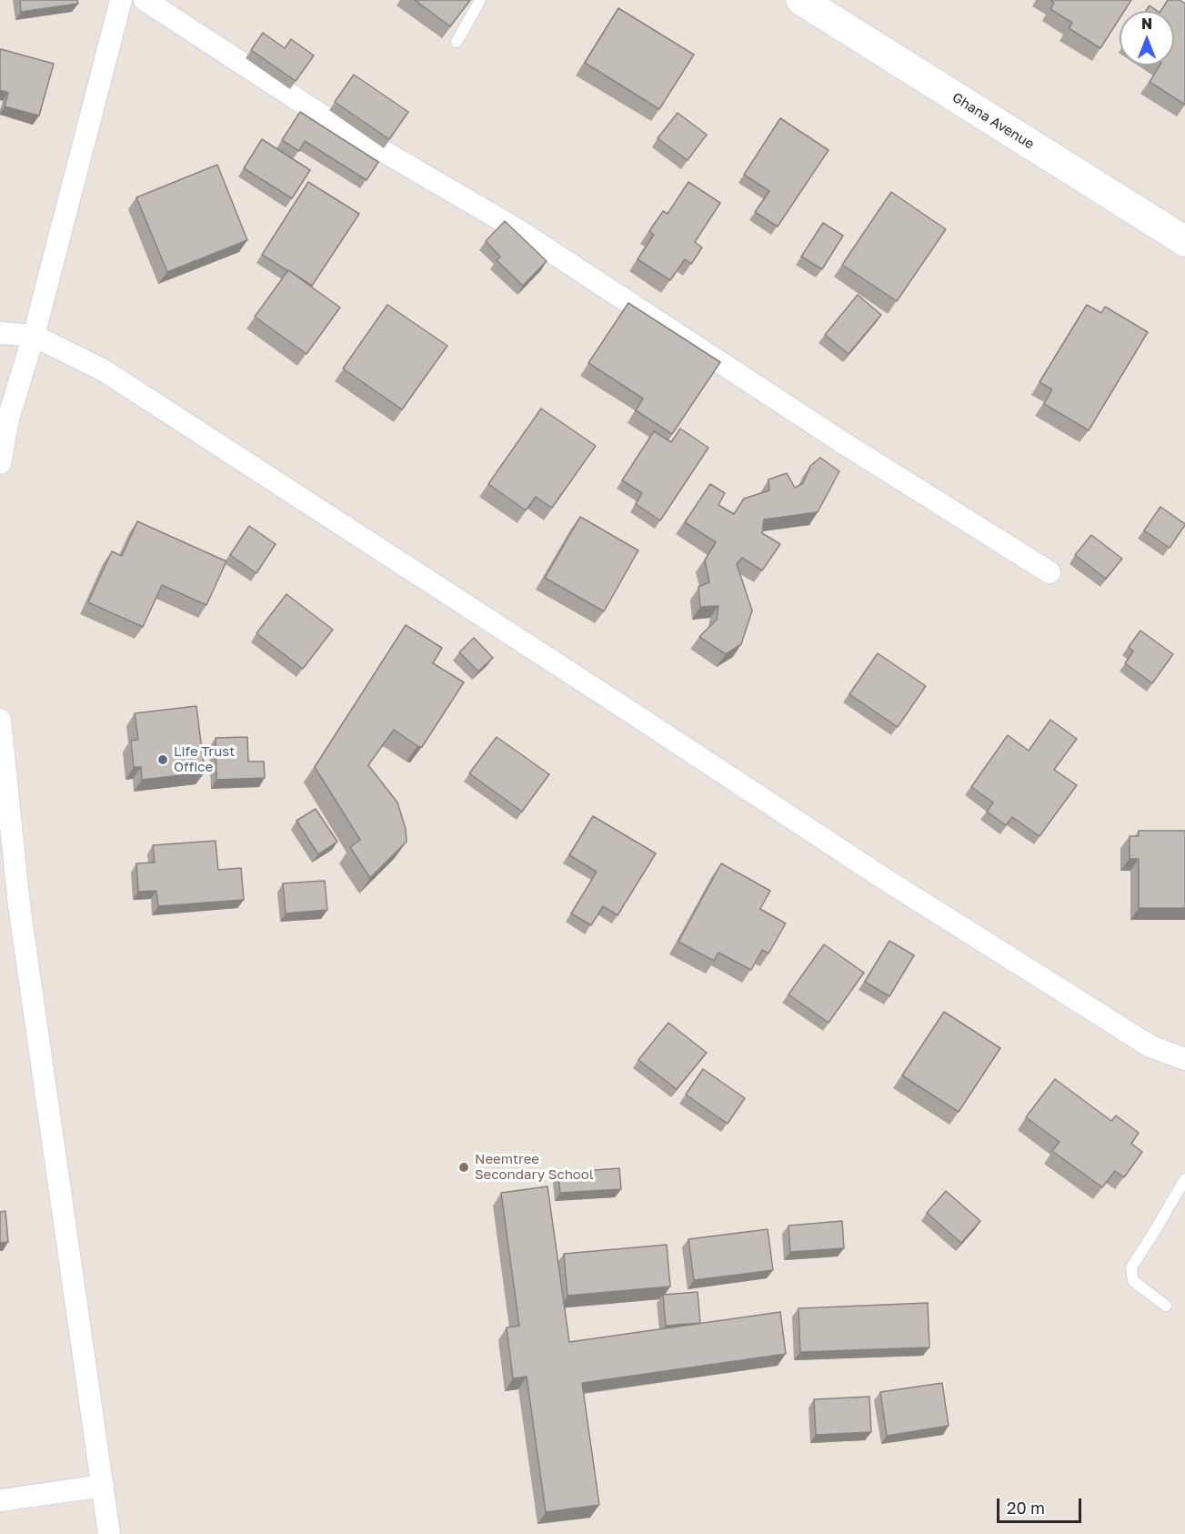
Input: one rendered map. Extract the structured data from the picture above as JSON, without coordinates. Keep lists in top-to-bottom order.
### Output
{
  "streets": {
    "main road": ["Ghana Avenue"]
  },
  "places": ["Life Trust Office", "Neemtree Secondary School"],
  "scale_bar": "20 m",
  "north": "top"
}
